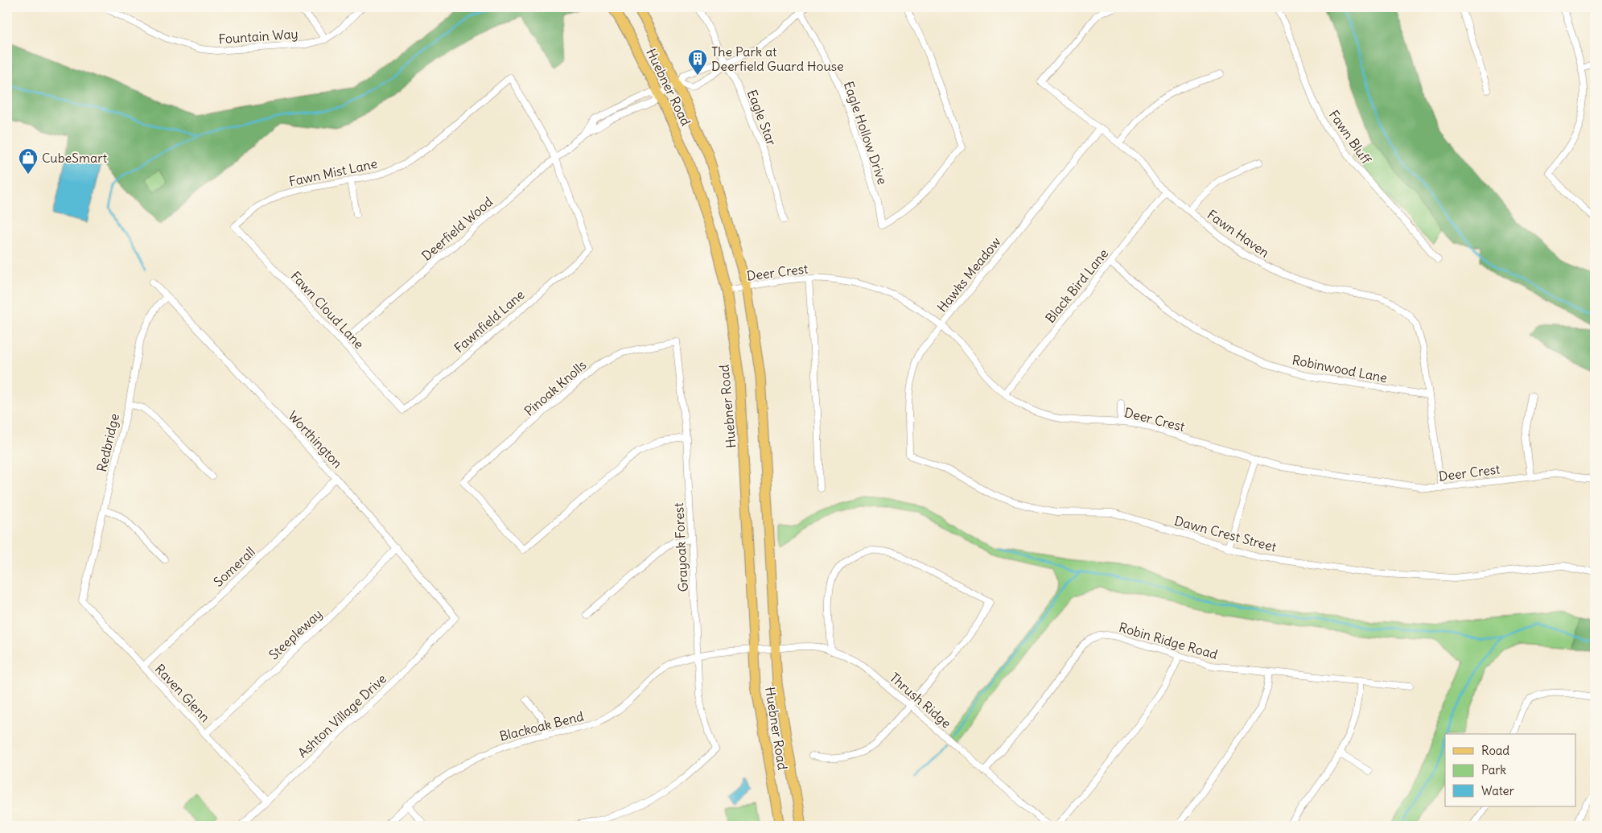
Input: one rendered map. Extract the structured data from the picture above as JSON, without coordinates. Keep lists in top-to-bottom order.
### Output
{
  "streets": {
    "main road": ["Huebner Road"],
    "street": [
      "Fountain Way",
      "Eagle Star",
      "Eagle Hollow Drive",
      "Fawn Bluff",
      "Fawn Mist Lane",
      "Deerfield Wood",
      "Fawn Haven",
      "Deer Crest",
      "Hawks Meadow",
      "Black Bird Lane",
      "Fawn Cloud Lane",
      "Fawnfield Lane",
      "Robinwood Lane",
      "Pinoak Knolls",
      "Worthington",
      "Redbridge",
      "Dawn Crest Street",
      "Grayoak Forest",
      "Somerall",
      "Steepleway",
      "Robin Ridge Road",
      "Raven Glenn",
      "Thrush Ridge",
      "Ashton Village Drive",
      "Blackoak Bend"
    ]
  },
  "crossings": [
    ["Huebner Road", "Deerfield Wood"],
    ["Huebner Road", "Deer Crest"],
    ["Huebner Road", "Thrush Ridge"],
    ["Huebner Road", "Blackoak Bend"],
    ["Fawn Mist Lane", "Deerfield Wood"],
    ["Fawn Mist Lane", "Fawn Cloud Lane"],
    ["Fawn Mist Lane", "Fawnfield Lane"],
    ["Deerfield Wood", "Fawn Cloud Lane"],
    ["Deerfield Wood", "Fawnfield Lane"],
    ["Fawn Haven", "Deer Crest"],
    ["Fawn Haven", "Hawks Meadow"],
    ["Fawn Haven", "Black Bird Lane"],
    ["Fawn Haven", "Robinwood Lane"],
    ["Deer Crest", "Hawks Meadow"],
    ["Deer Crest", "Black Bird Lane"],
    ["Hawks Meadow", "Dawn Crest Street"],
    ["Black Bird Lane", "Robinwood Lane"],
    ["Fawn Cloud Lane", "Fawnfield Lane"],
    ["Pinoak Knolls", "Grayoak Forest"],
    ["Worthington", "Redbridge"],
    ["Worthington", "Somerall"],
    ["Worthington", "Steepleway"],
    ["Worthington", "Ashton Village Drive"],
    ["Redbridge", "Raven Glenn"],
    ["Grayoak Forest", "Blackoak Bend"],
    ["Somerall", "Raven Glenn"],
    ["Steepleway", "Raven Glenn"],
    ["Robin Ridge Road", "Thrush Ridge"],
    ["Raven Glenn", "Ashton Village Drive"],
    ["Thrush Ridge", "Blackoak Bend"]
  ],
  "places": {
    "building": ["The Park at Deerfield Guard House"],
    "shop": ["CubeSmart"]
  },
  "legend": ["Road", "Park", "Water"]
}
